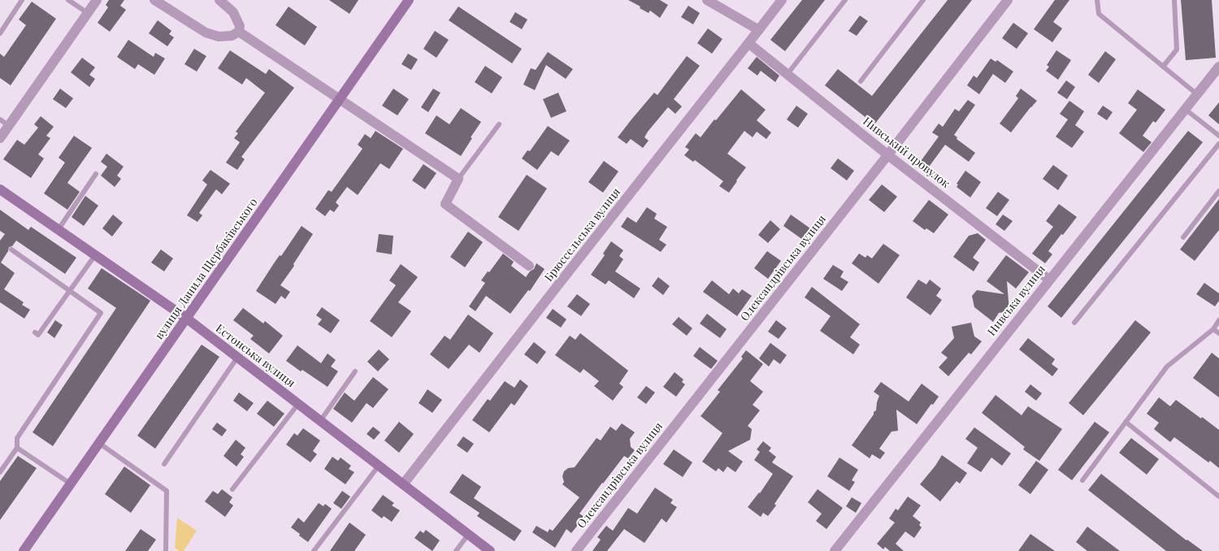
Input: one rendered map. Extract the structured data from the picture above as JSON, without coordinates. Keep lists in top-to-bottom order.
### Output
{
  "streets": {
    "main road": ["вулиця Данила Щербаківського", "Естонська вулиця"],
    "street": [
      "Нивський провулок",
      "Брюссельська вулиця",
      "Олександрівська вулиця",
      "Нивська вулиця"
    ]
  },
  "crossings": [
    ["Нивський провулок", "Брюссельська вулиця"],
    ["Нивський провулок", "Олександрівська вулиця"],
    ["Нивський провулок", "Нивська вулиця"],
    ["Брюссельська вулиця", "Естонська вулиця"],
    ["вулиця Данила Щербаківського", "Естонська вулиця"]
  ]
}
